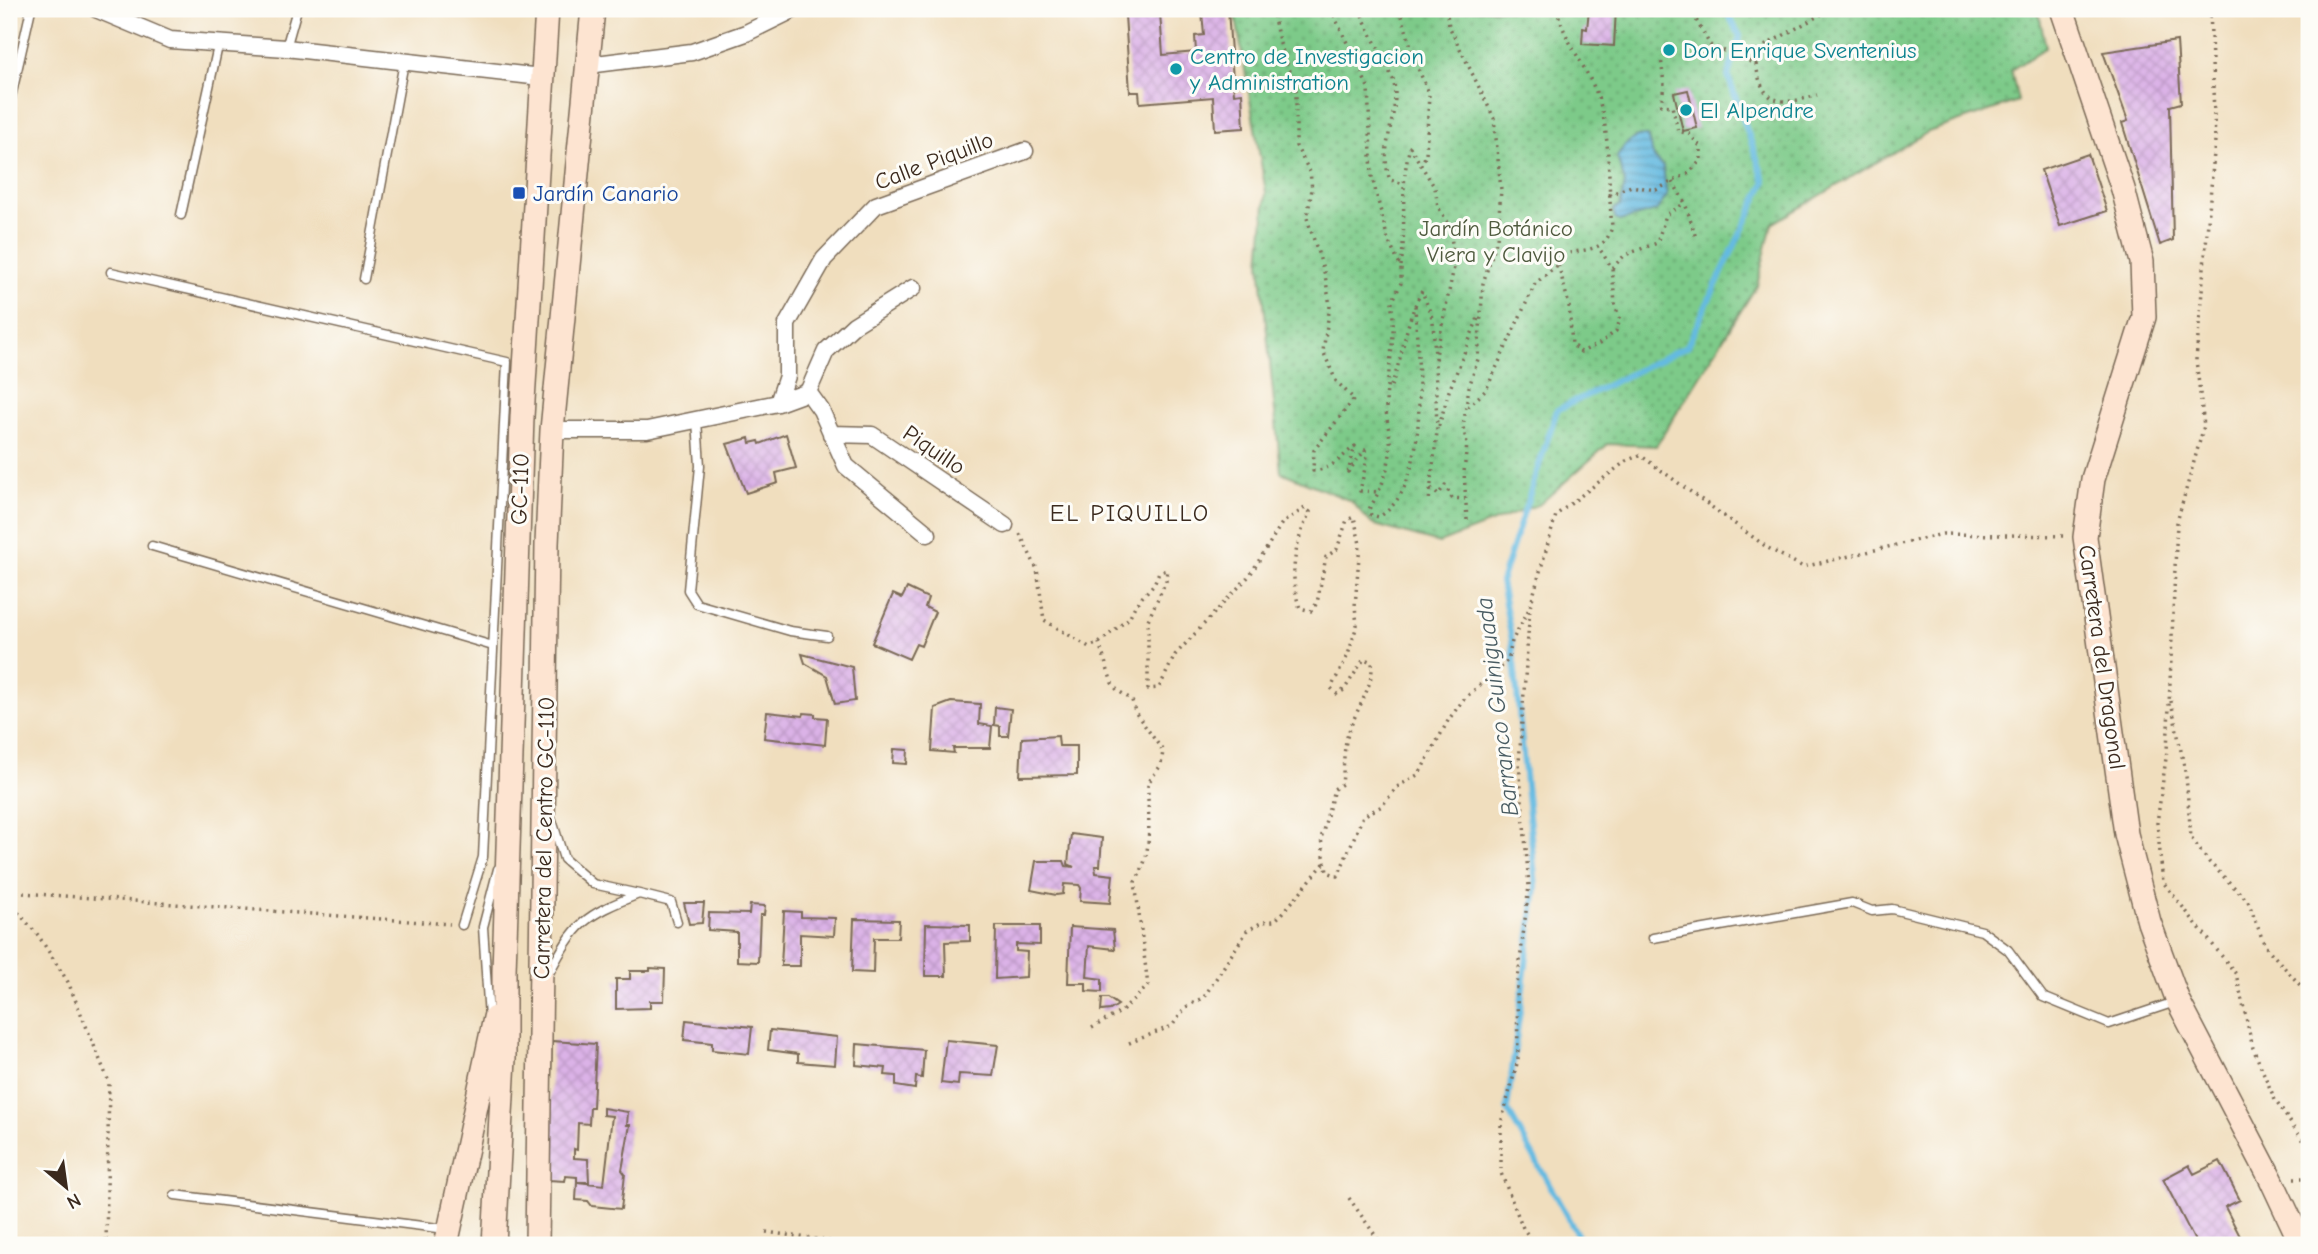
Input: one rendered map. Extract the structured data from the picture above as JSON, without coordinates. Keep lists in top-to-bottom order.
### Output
{
  "streets": {
    "main road": ["GC-110", "Carretera del Dragonal", "Carretera del Centro GC-110"],
    "street": ["Calle Piquillo", "Piquillo"]
  },
  "crossings": [
    ["GC-110", "Carretera del Centro GC-110"]
  ],
  "districts": ["EL PIQUILLO"],
  "water": ["Barranco Guiniguada"],
  "parks": ["Jardín Botánico Viera y Clavijo"],
  "places": {
    "other": ["Don Enrique Sventenius", "Centro de Investigacion y Administration", "El Alpendre"],
    "transit": ["Jardín Canario"]
  },
  "north": "bottom right"
}
